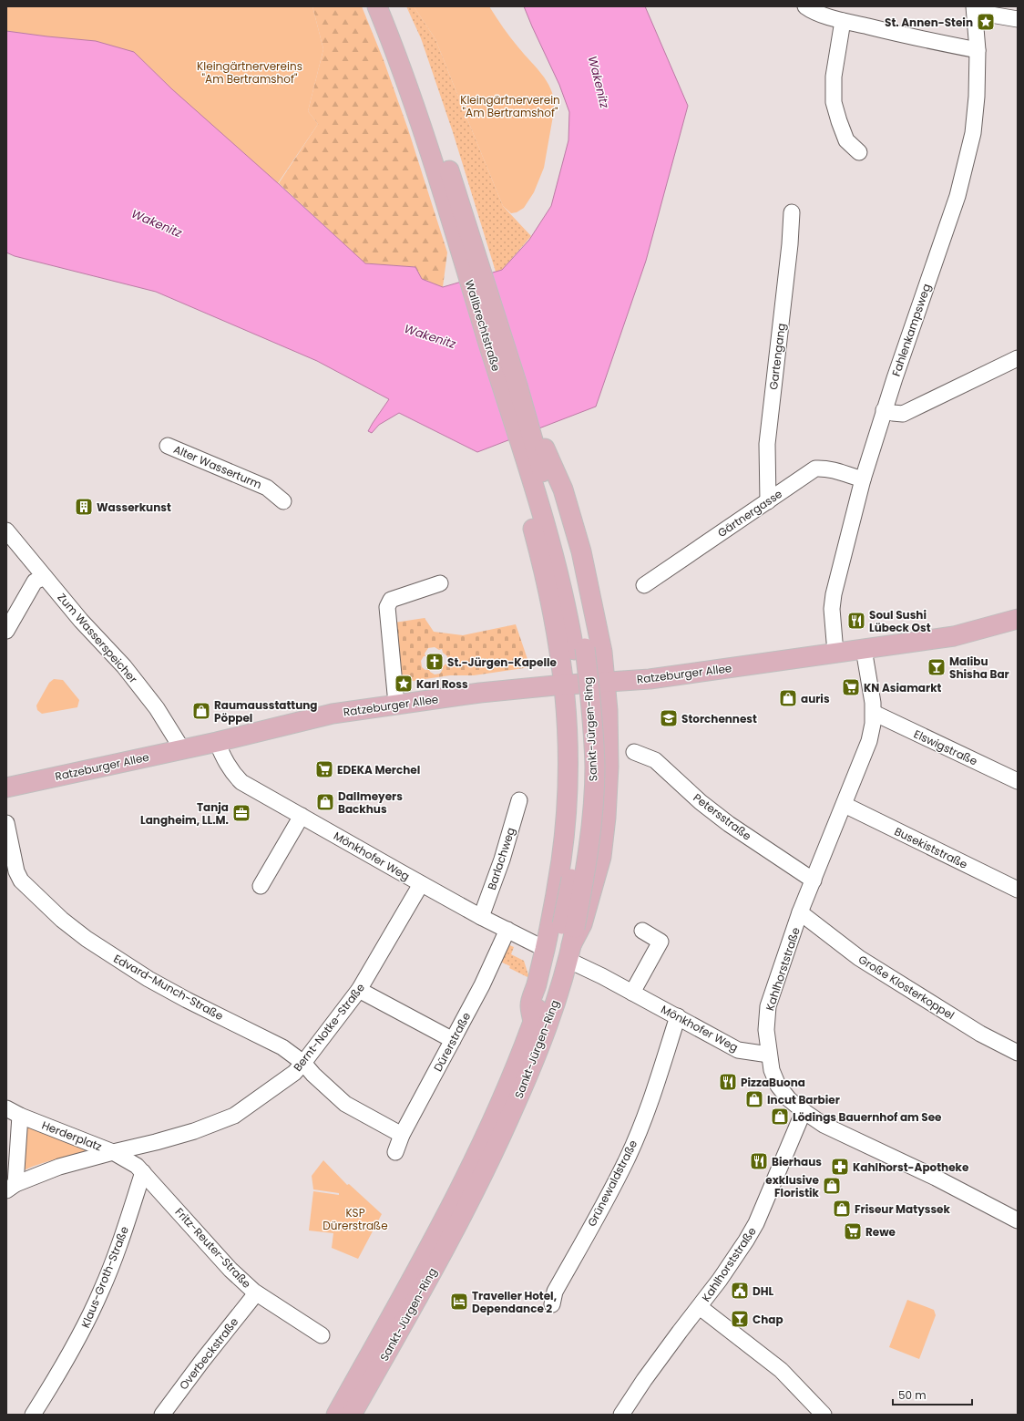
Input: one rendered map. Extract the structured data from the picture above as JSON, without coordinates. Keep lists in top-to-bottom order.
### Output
{
  "streets": {
    "main road": ["Wallbrechtstraße", "Ratzeburger Allee", "Sankt-Jürgen-Ring"],
    "street": [
      "Fahlenkampsweg",
      "Gartengang",
      "Alter Wasserturm",
      "Gärtnergasse",
      "Zum Wasserspeicher",
      "Elswigstraße",
      "Petersstraße",
      "Busekiststraße",
      "Mönkhofer Weg",
      "Barlachweg",
      "Kahlhorststraße",
      "Edvard-Munch-Straße",
      "Große Klosterkoppel",
      "Bernt-Notke-Straße",
      "Dürerstraße",
      "Herderplatz",
      "Grünewaldstraße",
      "Fritz-Reuter-Straße",
      "Klaus-Groth-Straße",
      "Overbeckstraße"
    ]
  },
  "crossings": [
    ["Wallbrechtstraße", "Sankt-Jürgen-Ring"],
    ["Fahlenkampsweg", "Gärtnergasse"],
    ["Fahlenkampsweg", "Ratzeburger Allee"],
    ["Gartengang", "Gärtnergasse"],
    ["Zum Wasserspeicher", "Ratzeburger Allee"],
    ["Ratzeburger Allee", "Mönkhofer Weg"],
    ["Ratzeburger Allee", "Kahlhorststraße"],
    ["Sankt-Jürgen-Ring", "Mönkhofer Weg"],
    ["Elswigstraße", "Kahlhorststraße"],
    ["Petersstraße", "Kahlhorststraße"],
    ["Busekiststraße", "Kahlhorststraße"],
    ["Mönkhofer Weg", "Barlachweg"],
    ["Mönkhofer Weg", "Kahlhorststraße"],
    ["Mönkhofer Weg", "Bernt-Notke-Straße"],
    ["Mönkhofer Weg", "Dürerstraße"],
    ["Mönkhofer Weg", "Grünewaldstraße"],
    ["Kahlhorststraße", "Große Klosterkoppel"],
    ["Edvard-Munch-Straße", "Bernt-Notke-Straße"],
    ["Edvard-Munch-Straße", "Dürerstraße"],
    ["Bernt-Notke-Straße", "Herderplatz"],
    ["Bernt-Notke-Straße", "Fritz-Reuter-Straße"],
    ["Herderplatz", "Fritz-Reuter-Straße"],
    ["Fritz-Reuter-Straße", "Klaus-Groth-Straße"],
    ["Fritz-Reuter-Straße", "Overbeckstraße"]
  ],
  "water": ["Wakenitz"],
  "parks": ["Kleingärtnervereins \"Am Bertramshof\"", "Kleingärtnerverein \"Am Bertramshof\"", "KSP Dürerstraße"],
  "places": {
    "place": ["St. Annen-Stein", "Karl Ross"],
    "building": ["Wasserkunst"],
    "restaurant": ["Soul Sushi Lübeck Ost", "PizzaBuona", "Bierhaus"],
    "church": ["St.-Jürgen-Kapelle"],
    "bar": ["Malibu Shisha Bar", "Chap"],
    "supermarket": ["KN Asiamarkt", "EDEKA Merchel", "Rewe"],
    "shop": [
      "auris",
      "Raumausstattung Pöppel",
      "Dallmeyers Backhus",
      "Incut Barbier",
      "Lödings Bauernhof am See",
      "exklusive Floristik",
      "Friseur Matyssek"
    ],
    "school or university": ["Storchennest"],
    "office": ["Tanja Langheim, LL.M."],
    "pharmacy": ["Kahlhorst-Apotheke"],
    "public building": ["DHL"],
    "hotel": ["Traveller Hotel, Dependance 2"]
  },
  "scale_bar": "50 m"
}
